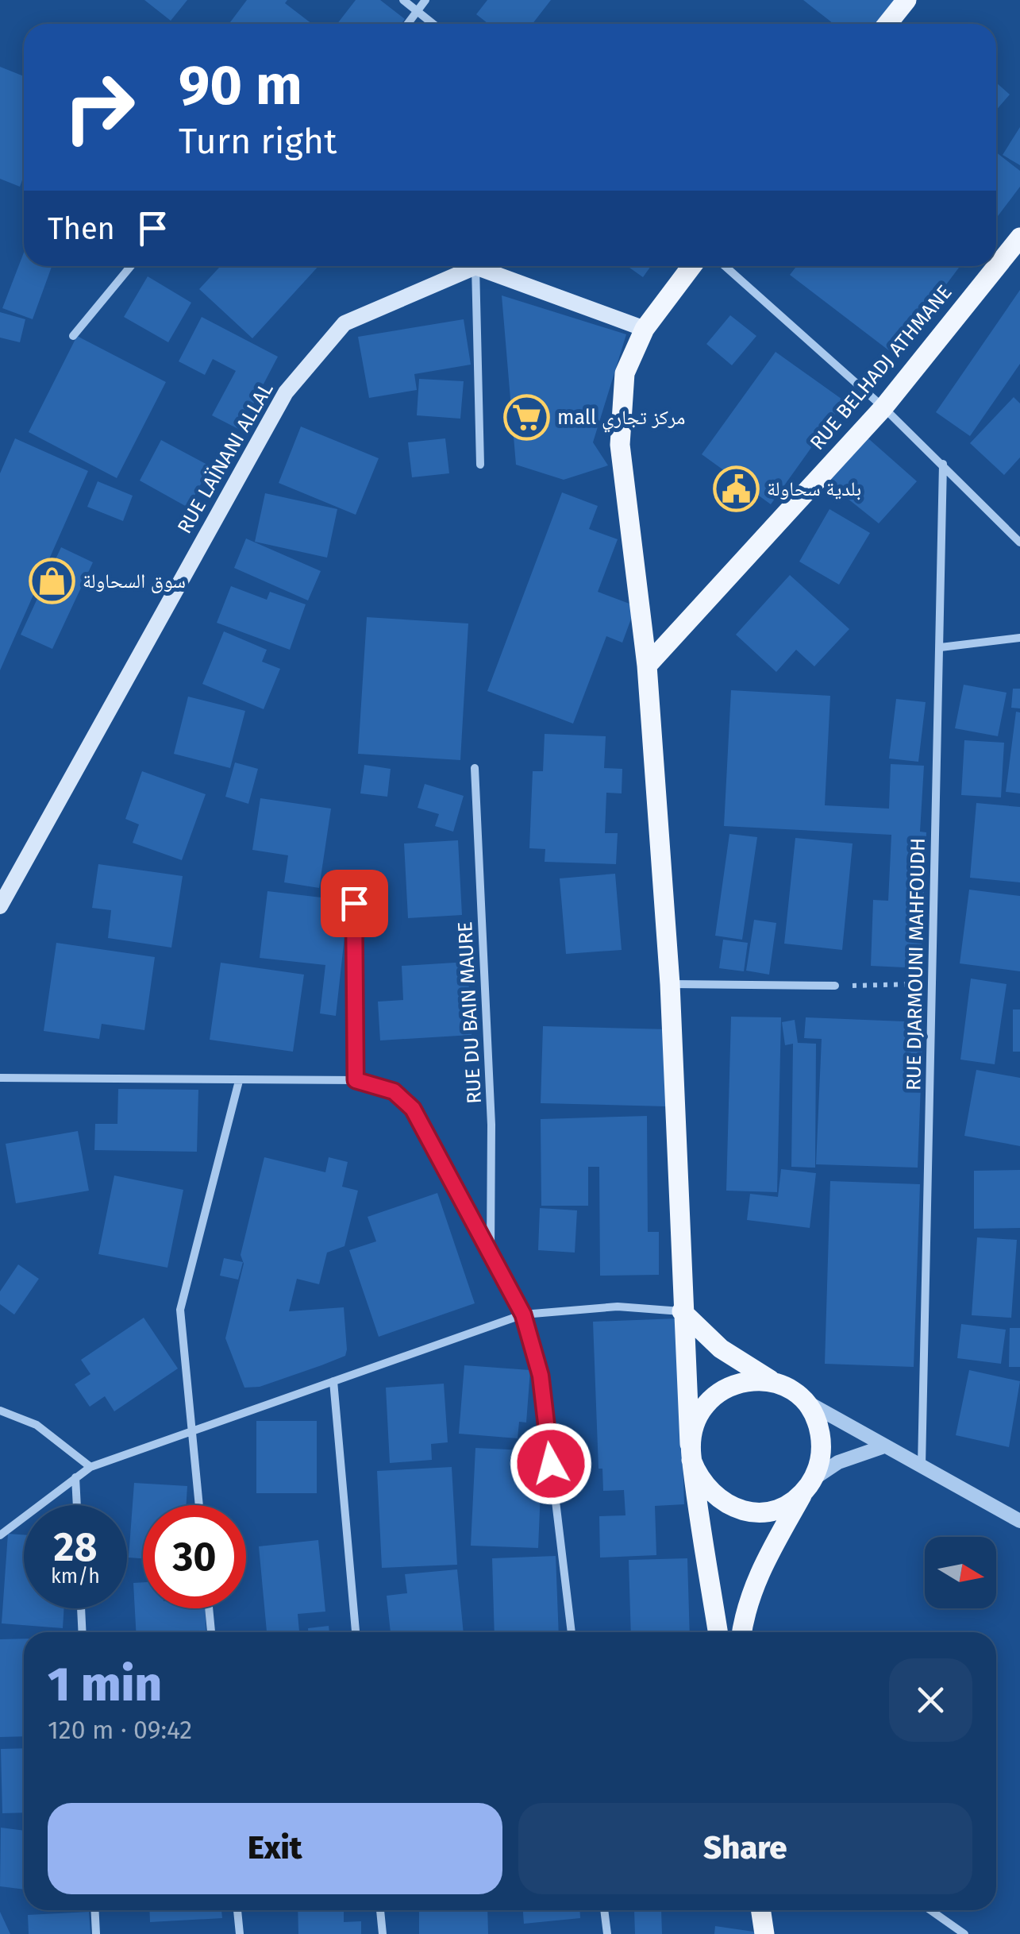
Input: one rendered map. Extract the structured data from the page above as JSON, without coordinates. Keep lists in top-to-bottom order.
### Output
{
  "streets": {
    "main road": ["RUE BELHADJ ATHMANE", "RUE LAÏNANI ALLAL"],
    "street": ["RUE DJARMOUNI MAHFOUDH", "RUE DU BAIN MAURE"]
  },
  "places": {
    "supermarket": ["mall مركز تجاري"],
    "public building": ["بلدية سحاولة"],
    "shop": ["سوق السحاولة"]
  },
  "north": "right",
  "page": {
    "turn": ["90 m", "Turn right"],
    "then": "Then",
    "speed": "28 km/h",
    "limit": "30",
    "heading": ["1 min", "120 m · 09:42"],
    "buttons": ["Exit", "Share"]
  }
}
